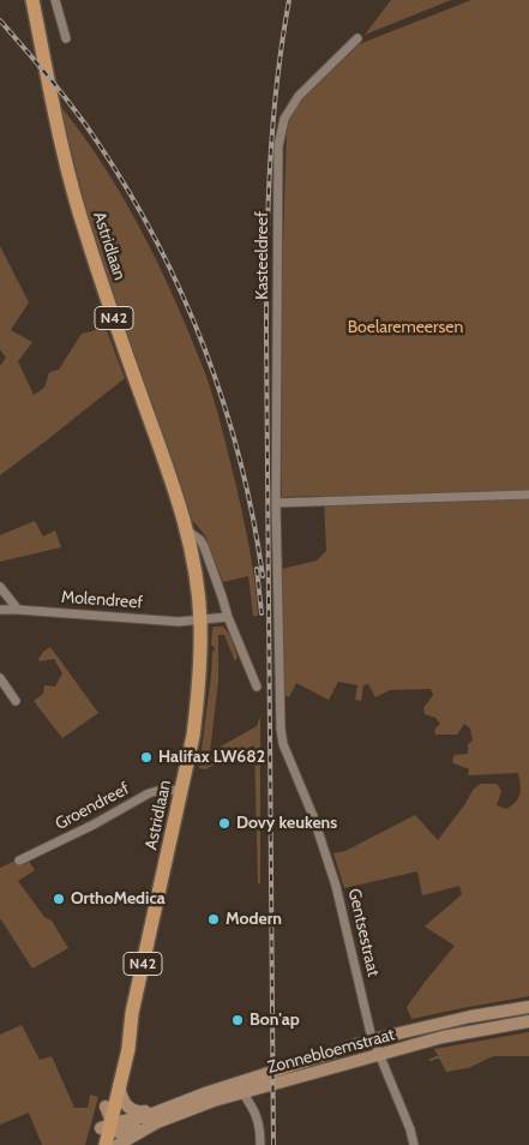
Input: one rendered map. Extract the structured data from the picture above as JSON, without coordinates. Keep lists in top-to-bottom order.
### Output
{
  "streets": {
    "main road": ["Astridlaan", "N42", "Zonnebloemstraat"],
    "street": [
      "Kasteeldreef",
      "Molendreef",
      "Groendreef",
      "Gentsestraat"
    ]
  },
  "crossings": [
    ["Astridlaan", "Molendreef"],
    ["Astridlaan", "Groendreef"],
    ["Astridlaan", "Zonnebloemstraat"],
    ["Kasteeldreef", "Gentsestraat"],
    ["Gentsestraat", "Zonnebloemstraat"]
  ],
  "parks": ["Boelaremeersen"],
  "places": [
    "Halifax LW682",
    "Dovy keukens",
    "OrthoMedica",
    "Modern",
    "Bon'ap"
  ]
}
